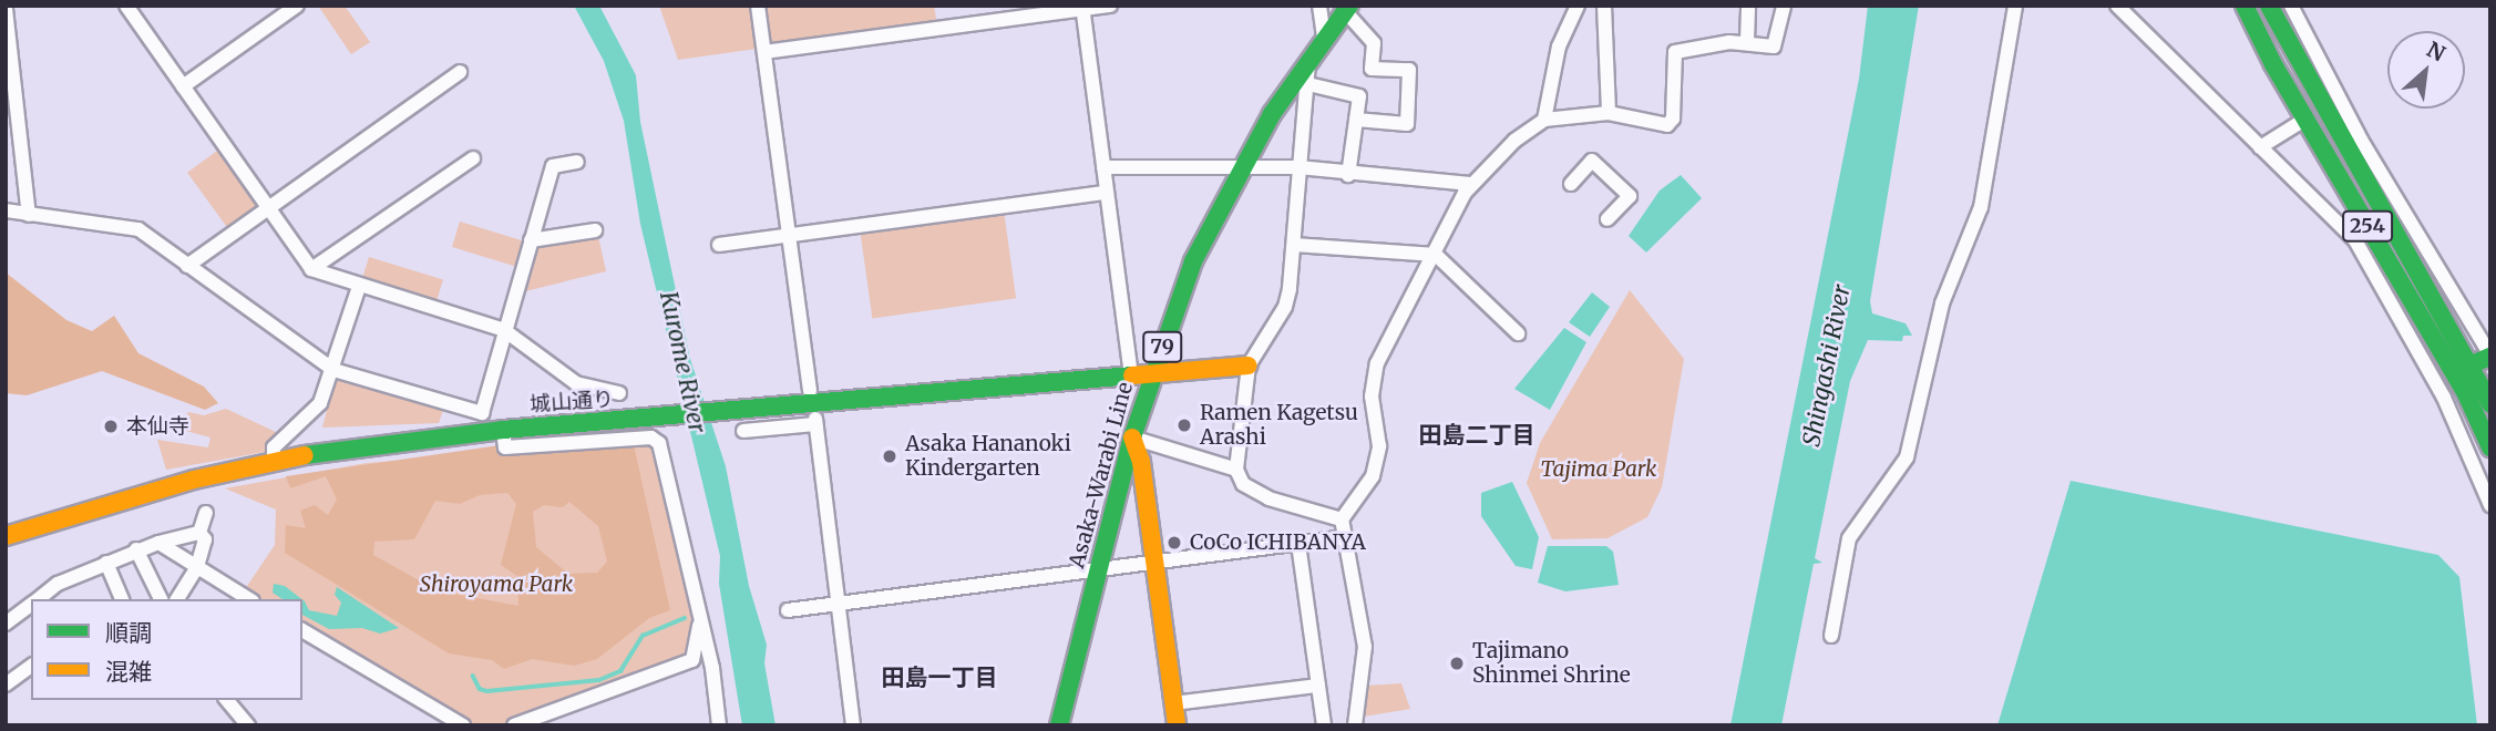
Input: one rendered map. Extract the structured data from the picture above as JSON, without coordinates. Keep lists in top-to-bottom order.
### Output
{
  "streets": {
    "main road": [
      "254",
      "79",
      "城山通り",
      "Asaka-Warabi Line"
    ]
  },
  "crossings": [
    ["城山通り", "Asaka-Warabi Line"]
  ],
  "districts": ["田島二丁目", "田島一丁目"],
  "water": ["Kurome River", "Shingashi River"],
  "parks": ["Tajima Park", "Shiroyama Park"],
  "places": [
    "Ramen Kagetsu Arashi",
    "本仙寺",
    "Asaka Hananoki Kindergarten",
    "CoCo ICHIBANYA",
    "Tajimano Shinmei Shrine"
  ],
  "legend": ["順調", "混雑"],
  "north": "top right"
}
